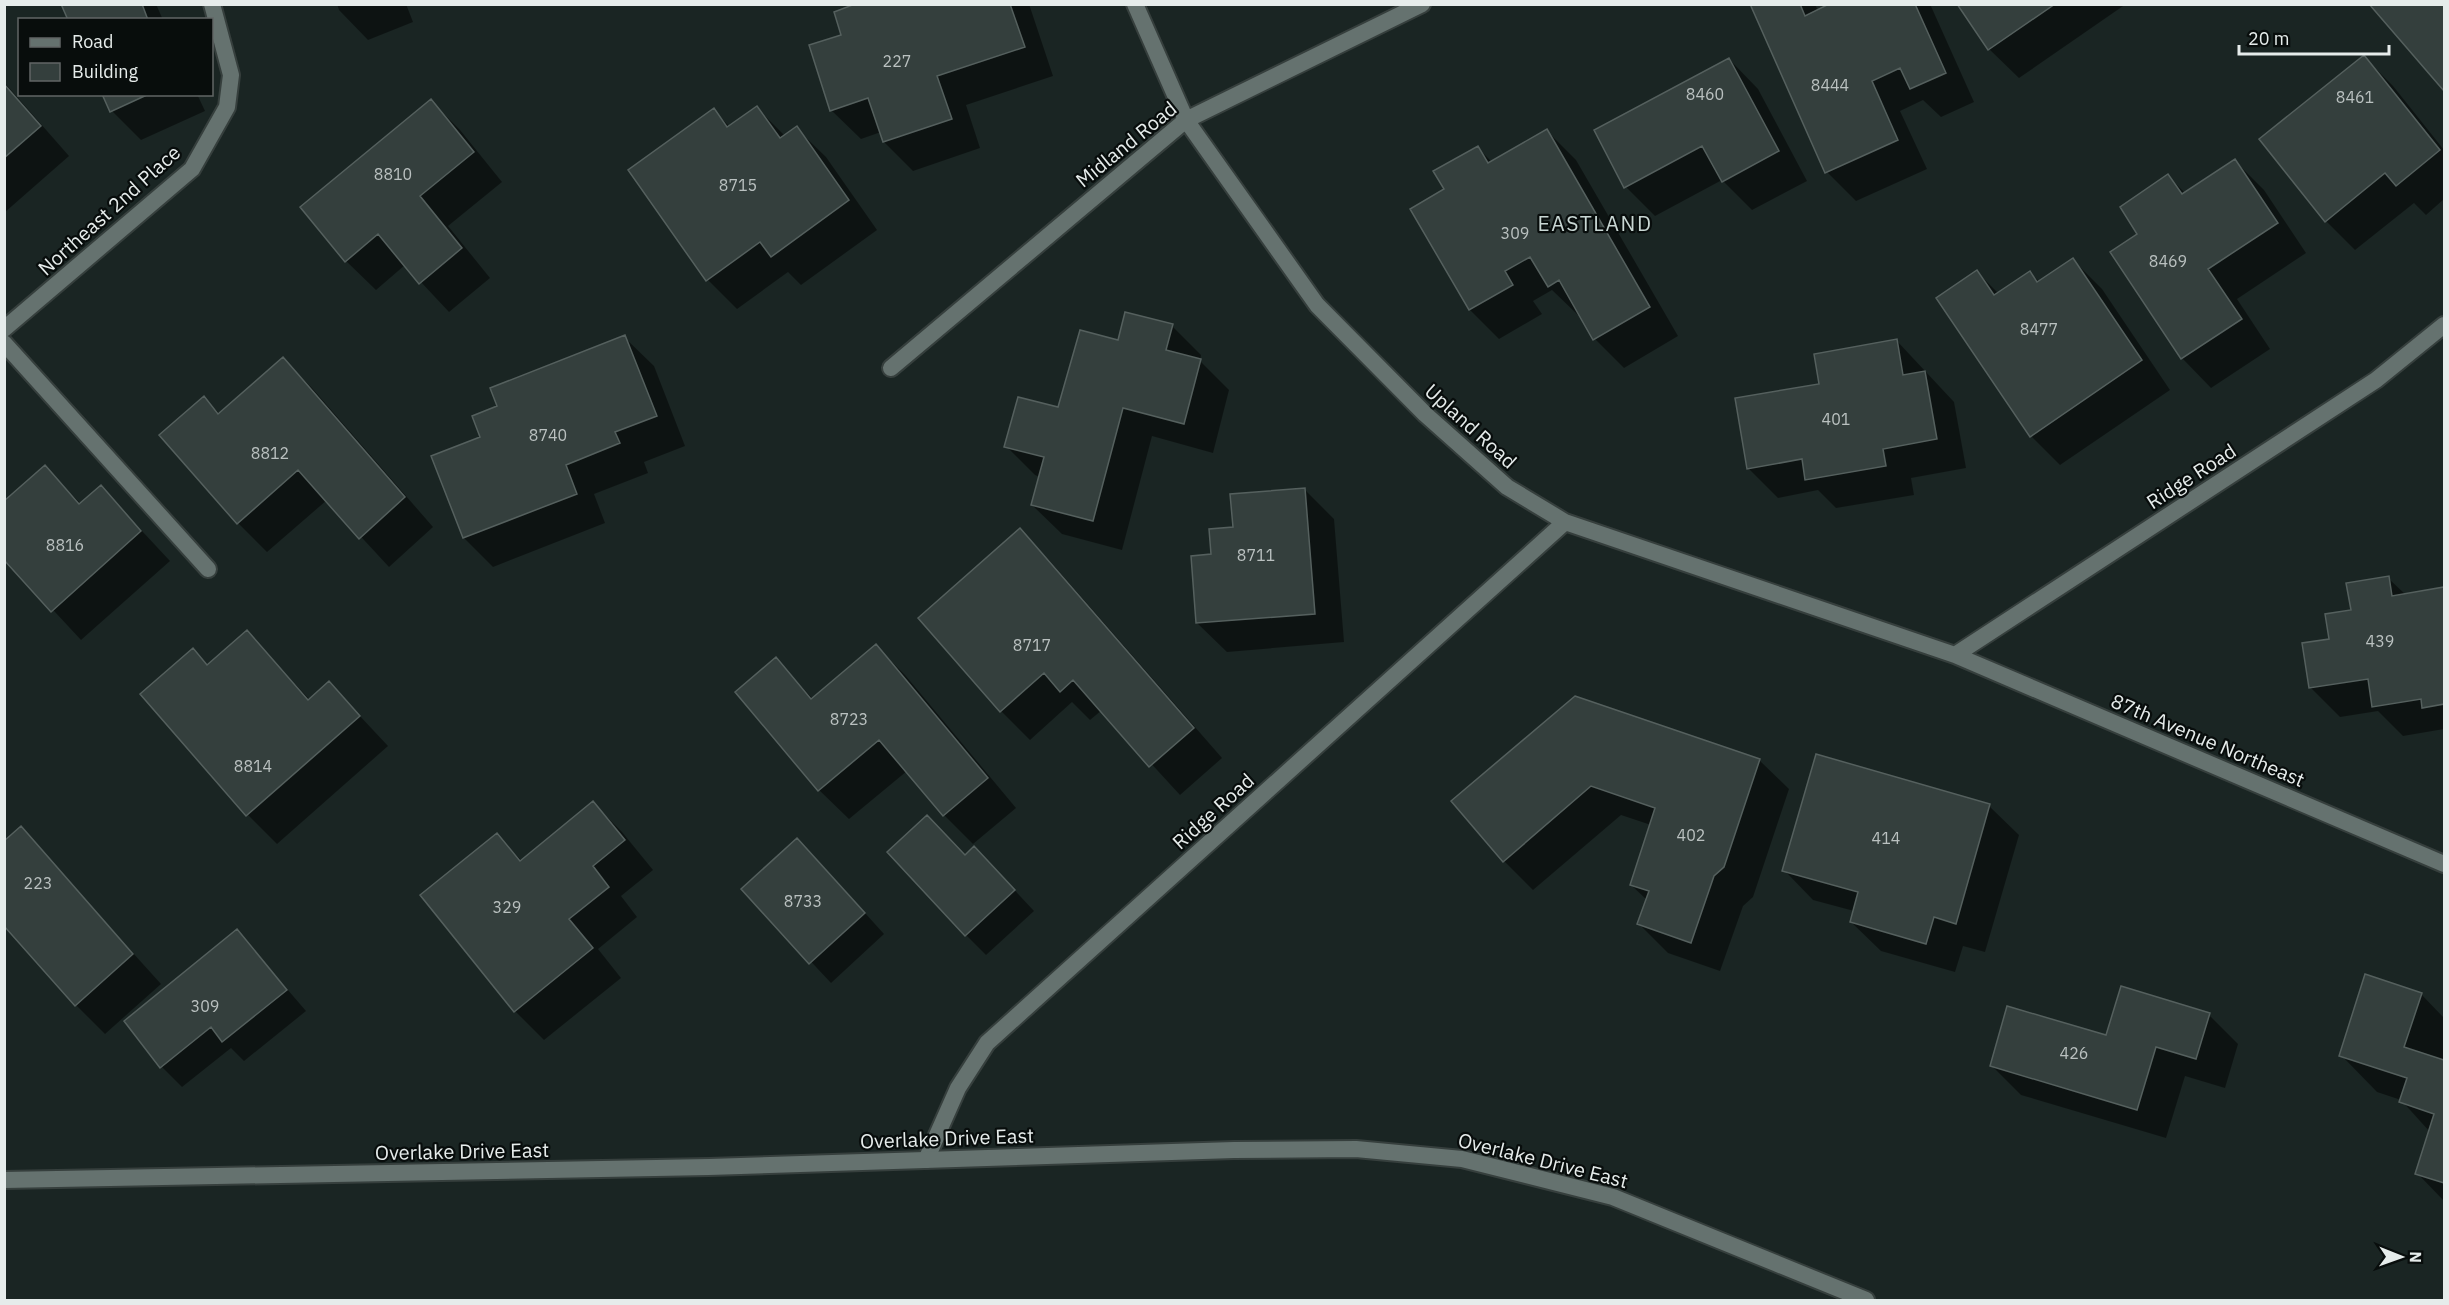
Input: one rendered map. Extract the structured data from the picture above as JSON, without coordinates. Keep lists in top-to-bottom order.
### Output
{
  "streets": {
    "street": [
      "Midland Road",
      "Northeast 2nd Place",
      "Upland Road",
      "Ridge Road",
      "87th Avenue Northeast",
      "Overlake Drive East"
    ]
  },
  "crossings": [
    ["Midland Road", "Upland Road"],
    ["Upland Road", "Ridge Road"],
    ["Upland Road", "87th Avenue Northeast"],
    ["Ridge Road", "87th Avenue Northeast"],
    ["Ridge Road", "Overlake Drive East"]
  ],
  "districts": ["EASTLAND"],
  "house_numbers": [
    "227",
    "8444",
    "8460",
    "8461",
    "8810",
    "8715",
    "309",
    "8469",
    "8477",
    "401",
    "8740",
    "8812",
    "8816",
    "8711",
    "439",
    "8717",
    "8723",
    "8814",
    "402",
    "414",
    "223",
    "8733",
    "329",
    "309",
    "426"
  ],
  "legend": ["Road", "Building"],
  "scale_bar": "20 m",
  "north": "right"
}
